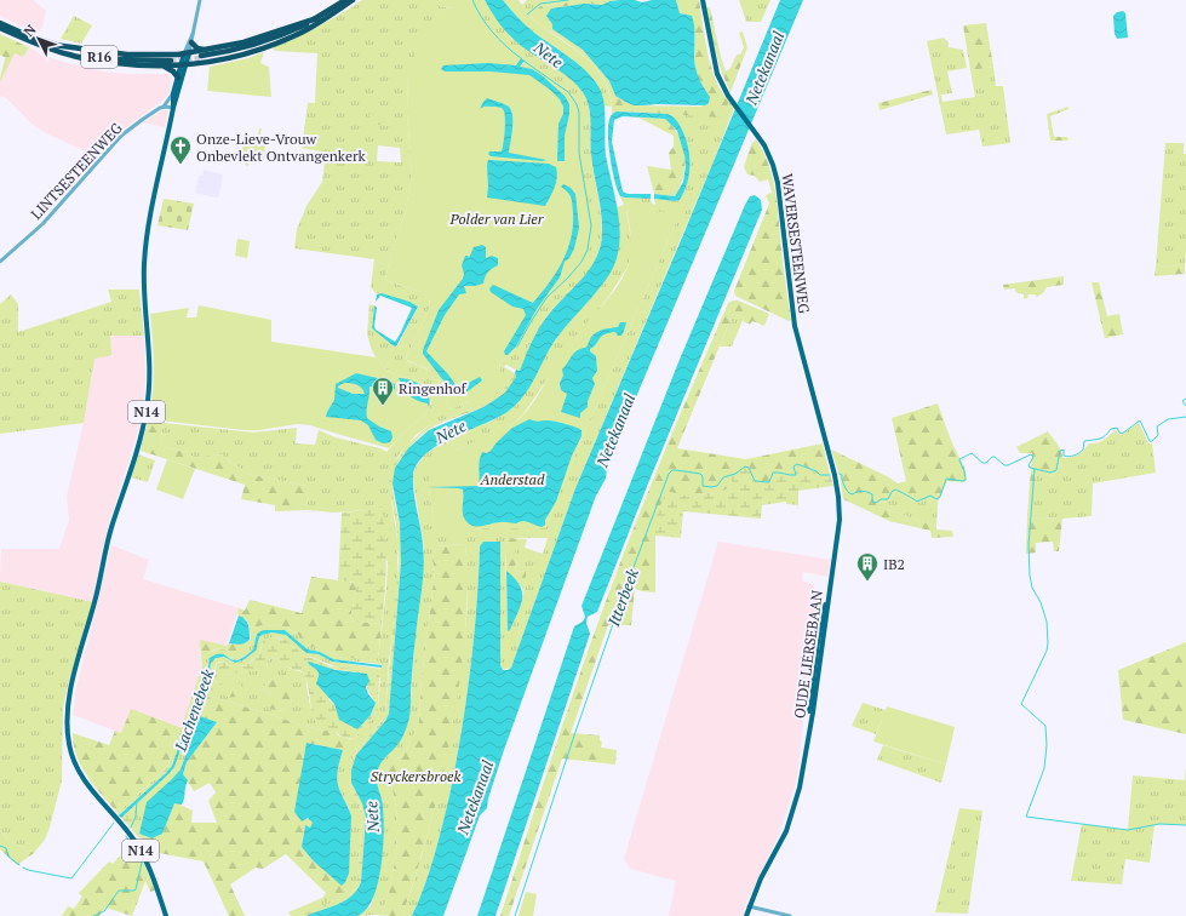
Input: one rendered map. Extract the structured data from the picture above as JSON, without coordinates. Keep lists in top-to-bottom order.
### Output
{
  "streets": {
    "highway": ["R16"],
    "main road": ["WAVERSESTEENWEG", "N14", "OUDE LIERSEBAAN"],
    "street": ["LINTSESTEENWEG"]
  },
  "crossings": [
    ["LINTSESTEENWEG", "N14"],
    ["WAVERSESTEENWEG", "OUDE LIERSEBAAN"]
  ],
  "water": [
    "Nete",
    "Netekanaal",
    "Itterbeek",
    "Lachenebeek"
  ],
  "parks": ["Polder van Lier", "Anderstad", "Stryckersbroek"],
  "places": {
    "church": ["Onze-Lieve-Vrouw Onbevlekt Ontvangenkerk"],
    "building": ["Ringenhof", "IB2"]
  },
  "north": "top left"
}
